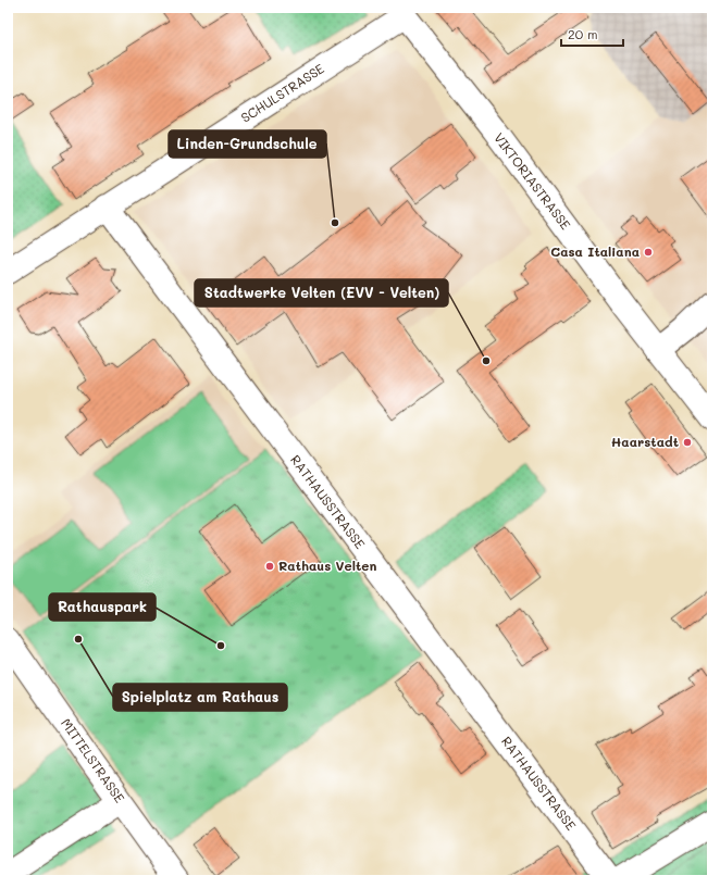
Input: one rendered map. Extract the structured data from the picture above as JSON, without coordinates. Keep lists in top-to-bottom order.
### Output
{
  "streets": {
    "street": [
      "SCHULSTRASSE",
      "VIKTORIASTRASSE",
      "RATHAUSSTRASSE",
      "MITTELSTRASSE"
    ]
  },
  "crossings": [
    ["SCHULSTRASSE", "VIKTORIASTRASSE"],
    ["SCHULSTRASSE", "RATHAUSSTRASSE"]
  ],
  "places": [
    "Linden-Grundschule",
    "Casa Italiana",
    "Stadtwerke Velten (EVV - Velten)",
    "Haarstadt",
    "Rathaus Velten",
    "Spielplatz am Rathaus",
    "Rathauspark"
  ],
  "scale_bar": "20 m"
}
